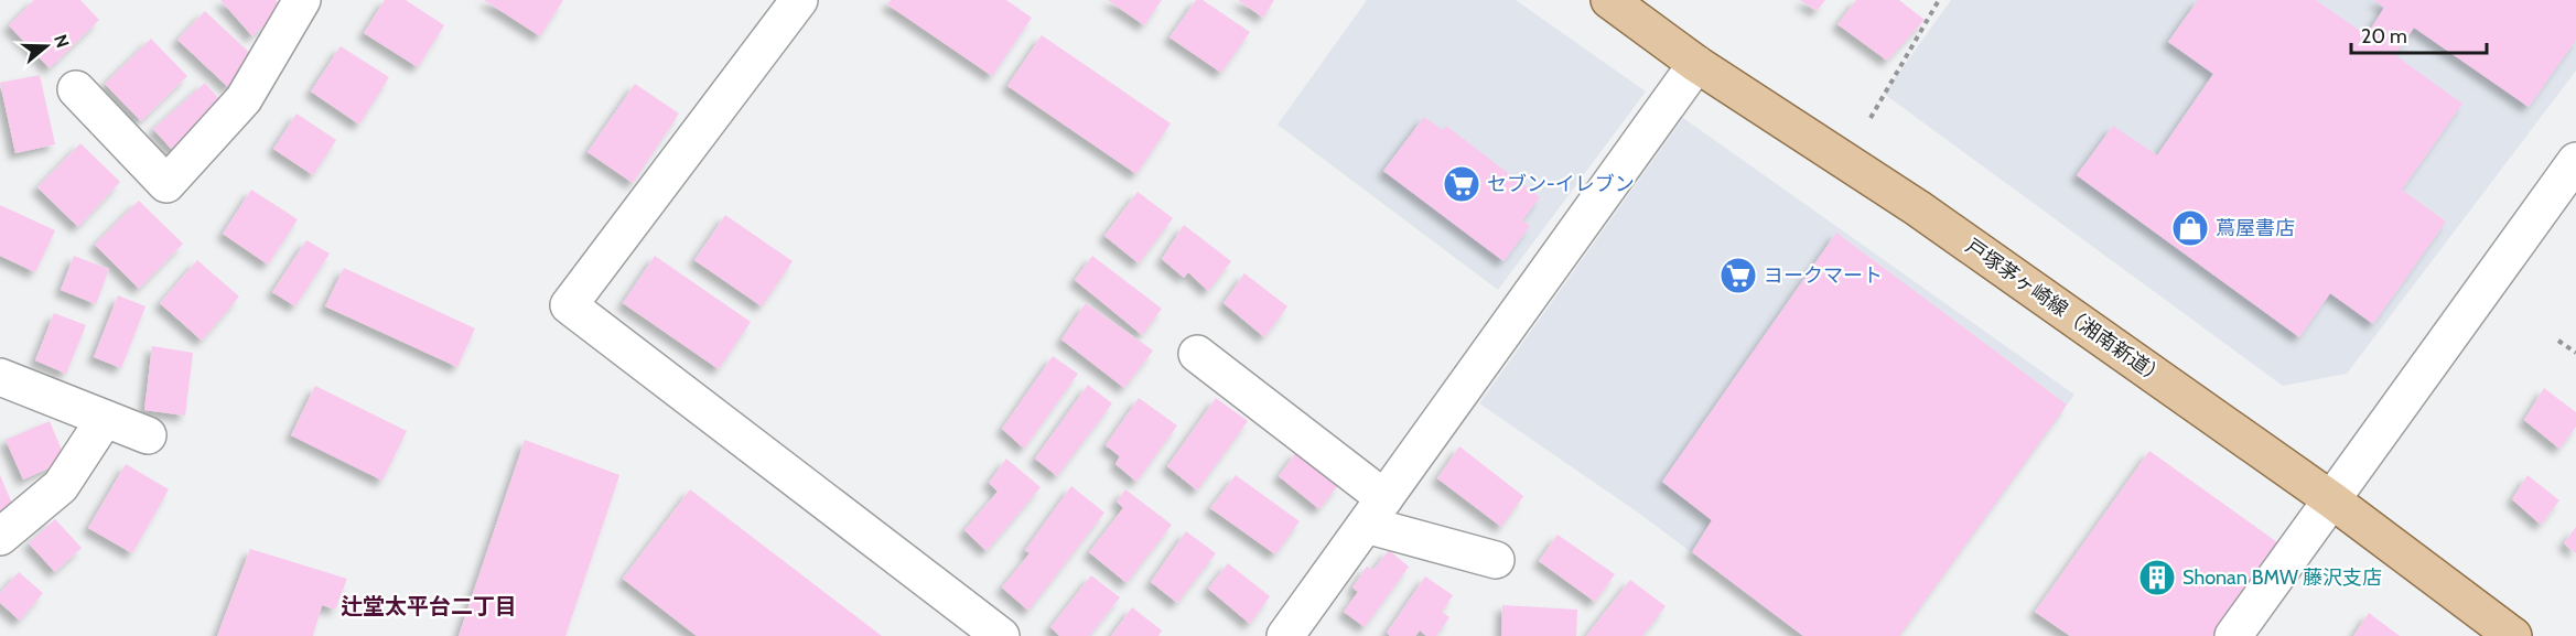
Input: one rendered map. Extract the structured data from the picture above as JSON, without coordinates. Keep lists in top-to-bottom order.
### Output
{
  "streets": {
    "main road": ["戸塚茅ヶ崎線（湘南新道）"]
  },
  "districts": ["辻堂太平台二丁目"],
  "places": {
    "supermarket": ["セブン-イレブン", "ヨークマート"],
    "shop": ["蔦屋書店"],
    "building": ["Shonan BMW 藤沢支店"]
  },
  "scale_bar": "20 m",
  "north": "right"
}
